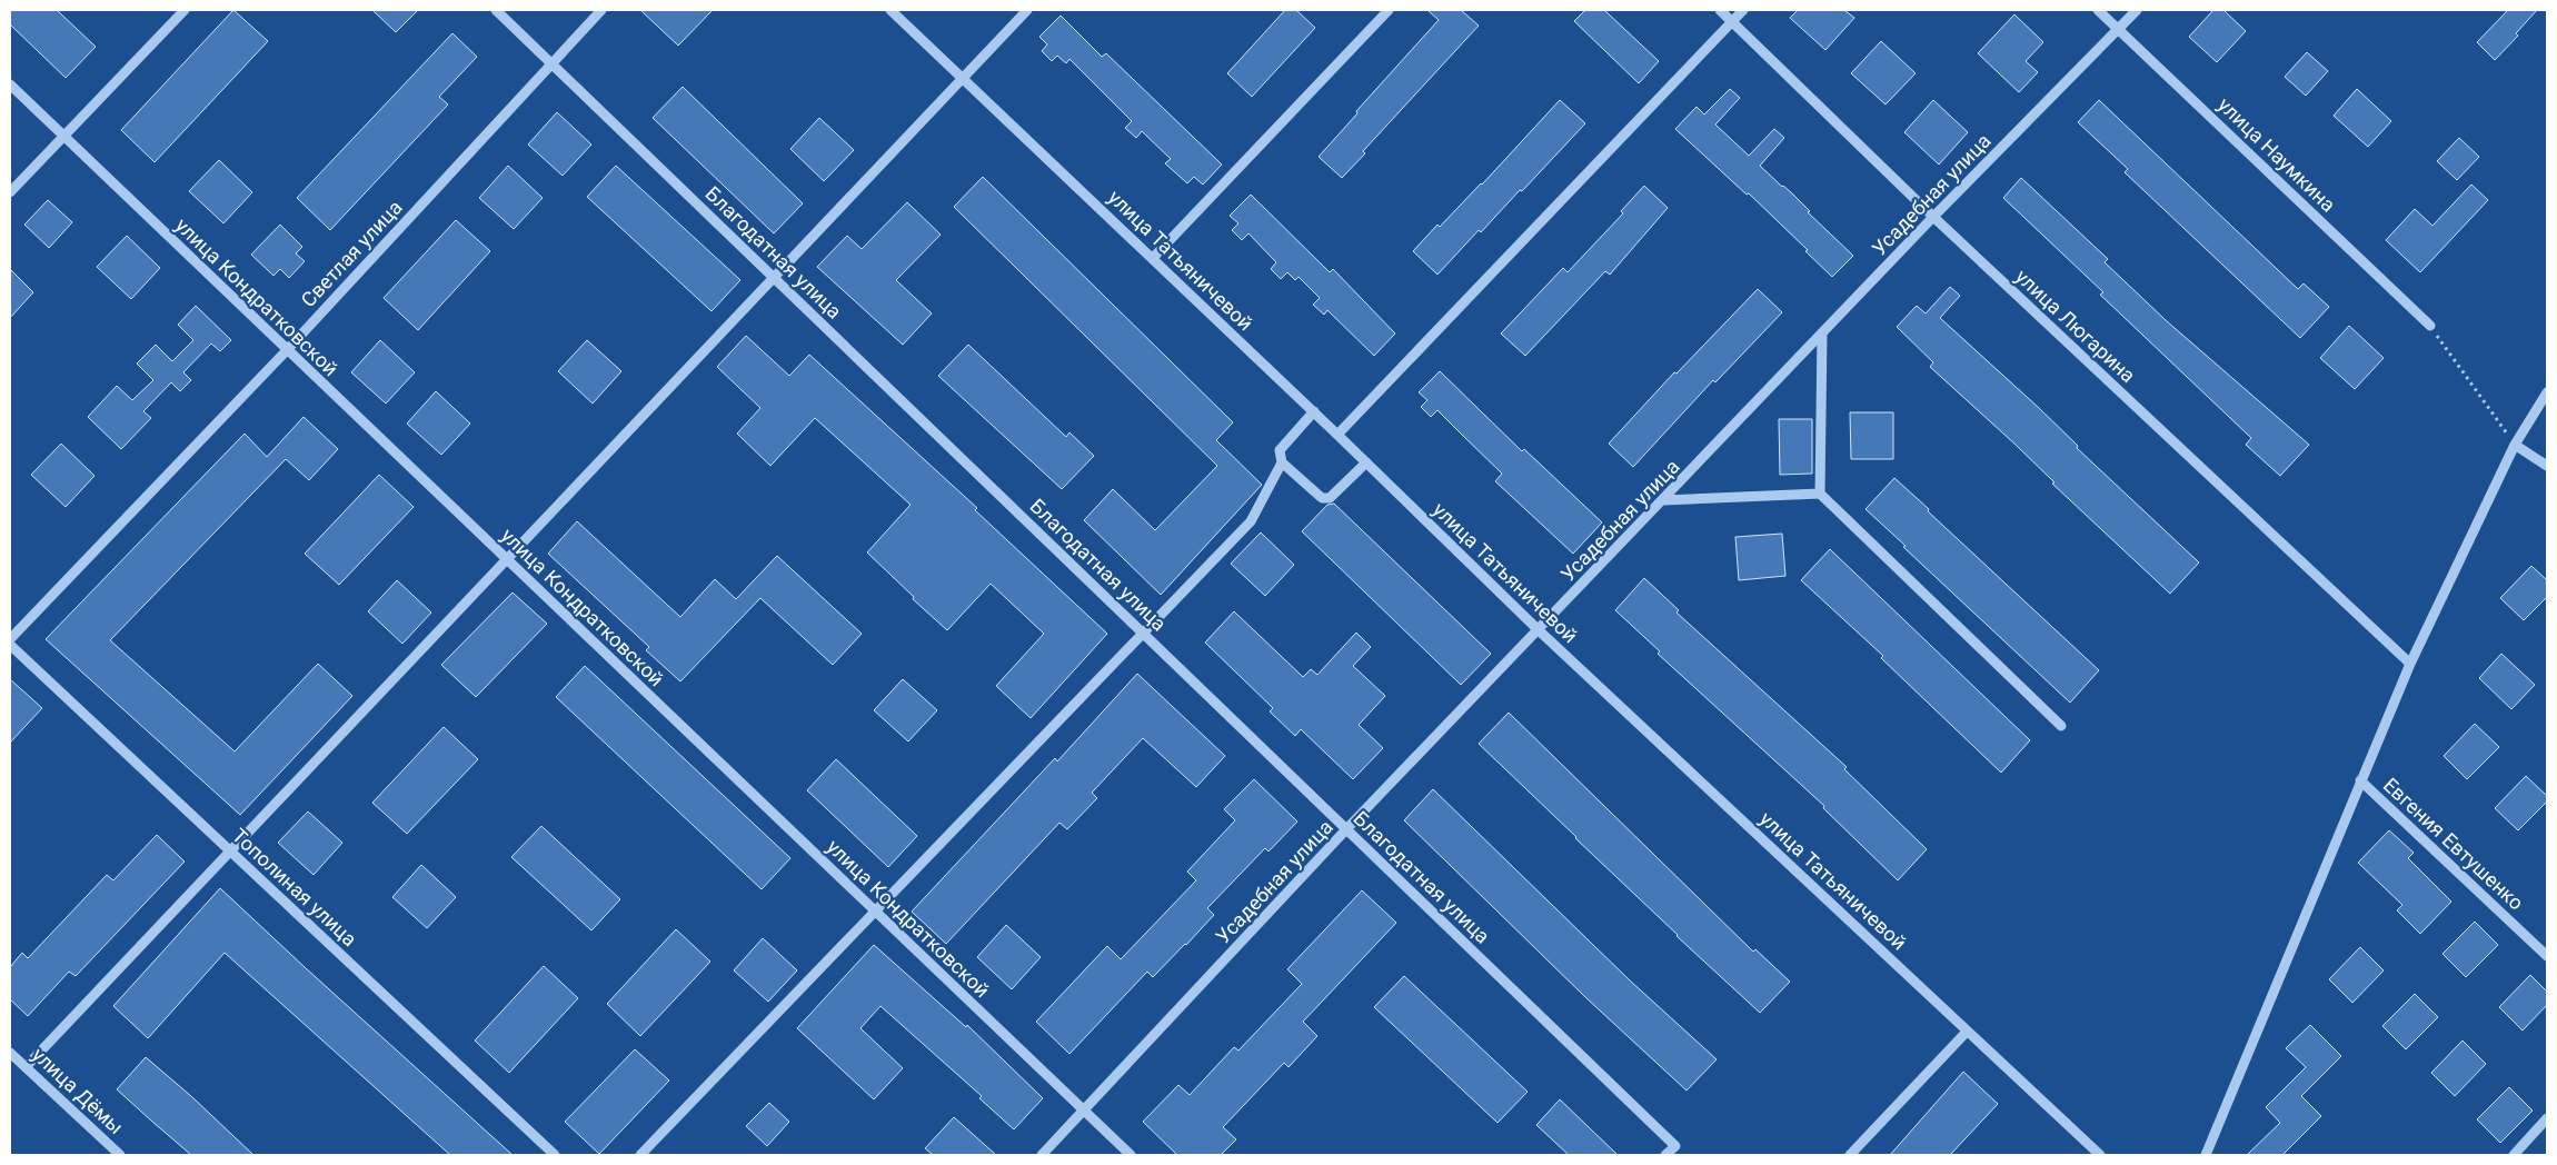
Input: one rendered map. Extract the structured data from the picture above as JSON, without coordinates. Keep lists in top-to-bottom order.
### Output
{
  "streets": {
    "street": [
      "улица Наумкина",
      "Усадебная улица",
      "Благодатная улица",
      "Светлая улица",
      "улица Татьяничевой",
      "улица Кондратковской",
      "улица Люгарина",
      "Евгения Евтушенко",
      "Тополиная улица",
      "улица Дёмы"
    ]
  },
  "crossings": [
    ["улица Наумкина", "Усадебная улица"],
    ["Усадебная улица", "Благодатная улица"],
    ["Усадебная улица", "улица Татьяничевой"],
    ["Усадебная улица", "улица Кондратковской"],
    ["Усадебная улица", "улица Люгарина"],
    ["Благодатная улица", "Светлая улица"],
    ["Светлая улица", "улица Кондратковской"]
  ]
}
